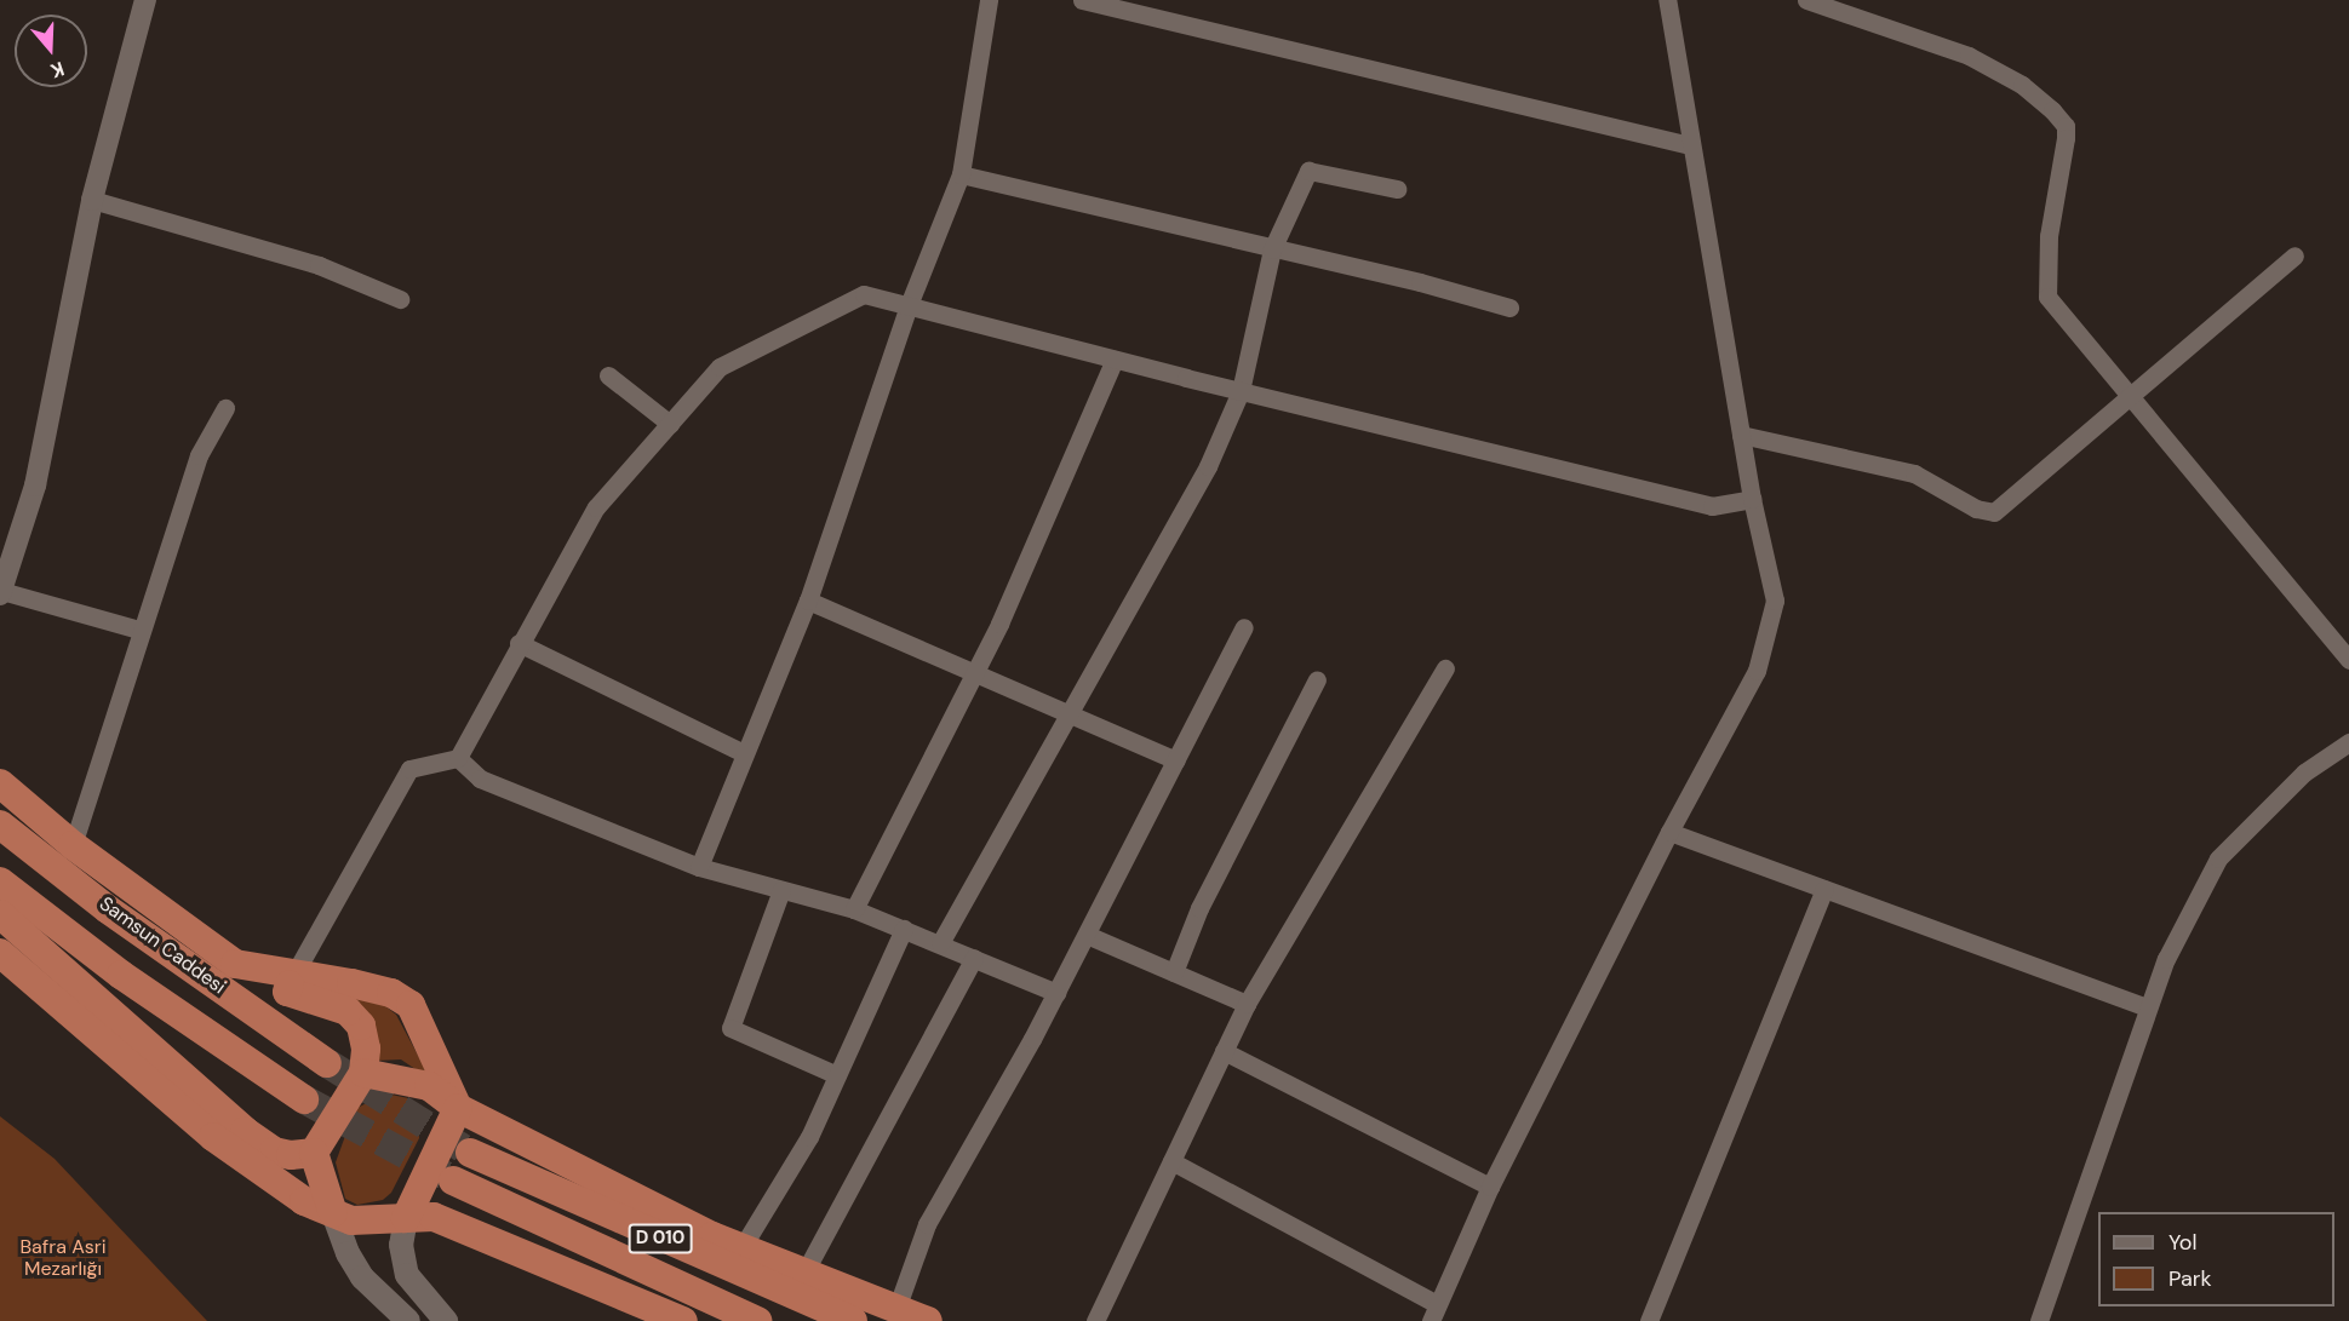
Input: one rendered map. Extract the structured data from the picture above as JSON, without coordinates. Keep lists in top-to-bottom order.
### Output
{
  "streets": {
    "highway": ["Samsun Caddesi", "D 010"]
  },
  "parks": ["Bafra Asri Mezarlığı"],
  "legend": ["Yol", "Park"],
  "north": "bottom"
}
